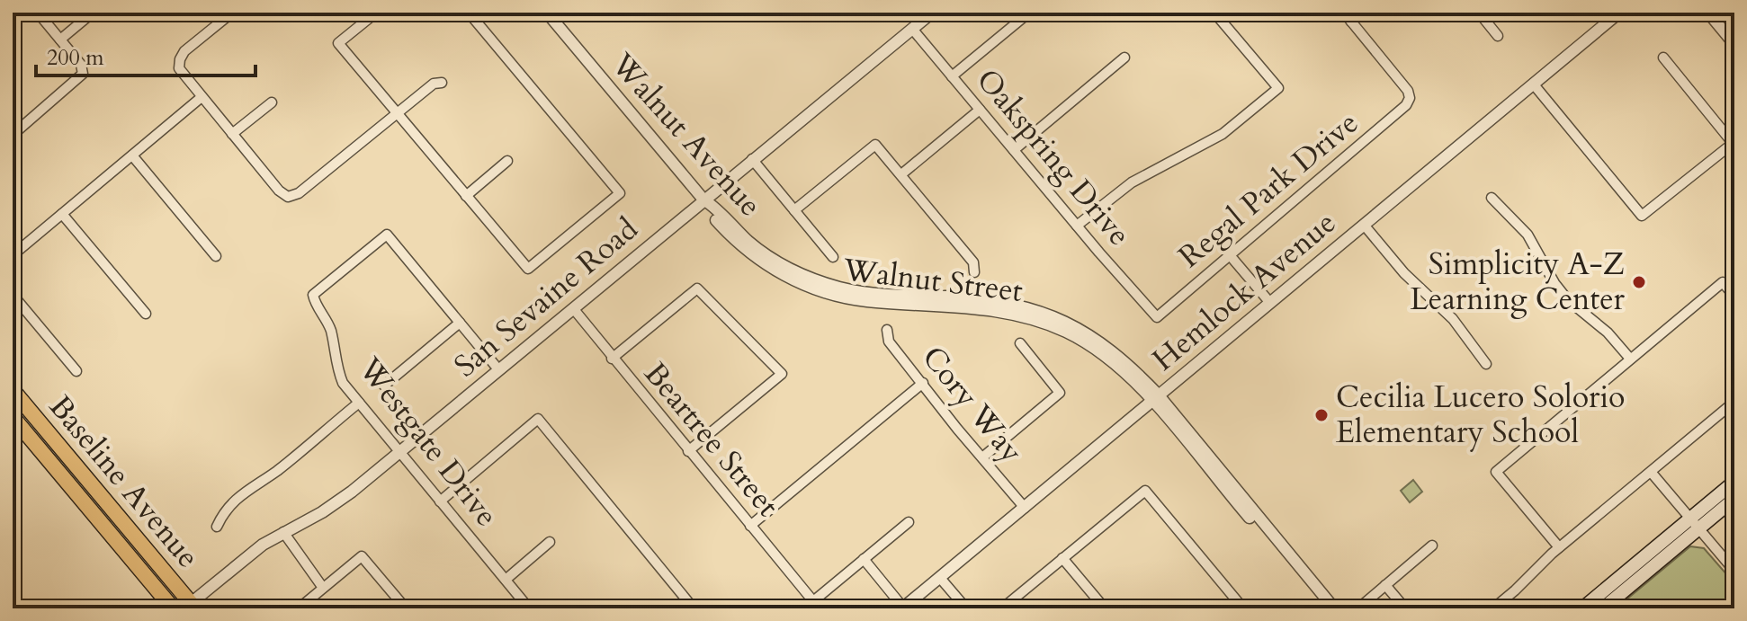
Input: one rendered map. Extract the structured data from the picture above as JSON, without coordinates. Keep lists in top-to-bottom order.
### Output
{
  "streets": {
    "main road": ["Baseline Avenue"],
    "street": [
      "Walnut Avenue",
      "Oakspring Drive",
      "Regal Park Drive",
      "Hemlock Avenue",
      "San Sevaine Road",
      "Cory Way",
      "Beartree Street",
      "Westgate Drive"
    ]
  },
  "crossings": [
    ["Walnut Avenue", "Hemlock Avenue"],
    ["Walnut Avenue", "San Sevaine Road"],
    ["Oakspring Drive", "Regal Park Drive"],
    ["Oakspring Drive", "San Sevaine Road"],
    ["Hemlock Avenue", "Cory Way"],
    ["San Sevaine Road", "Beartree Street"],
    ["San Sevaine Road", "Westgate Drive"],
    ["San Sevaine Road", "Baseline Avenue"]
  ],
  "places": ["Simplicity A-Z Learning Center", "Cecilia Lucero Solorio Elementary School"],
  "scale_bar": "200 m"
}
